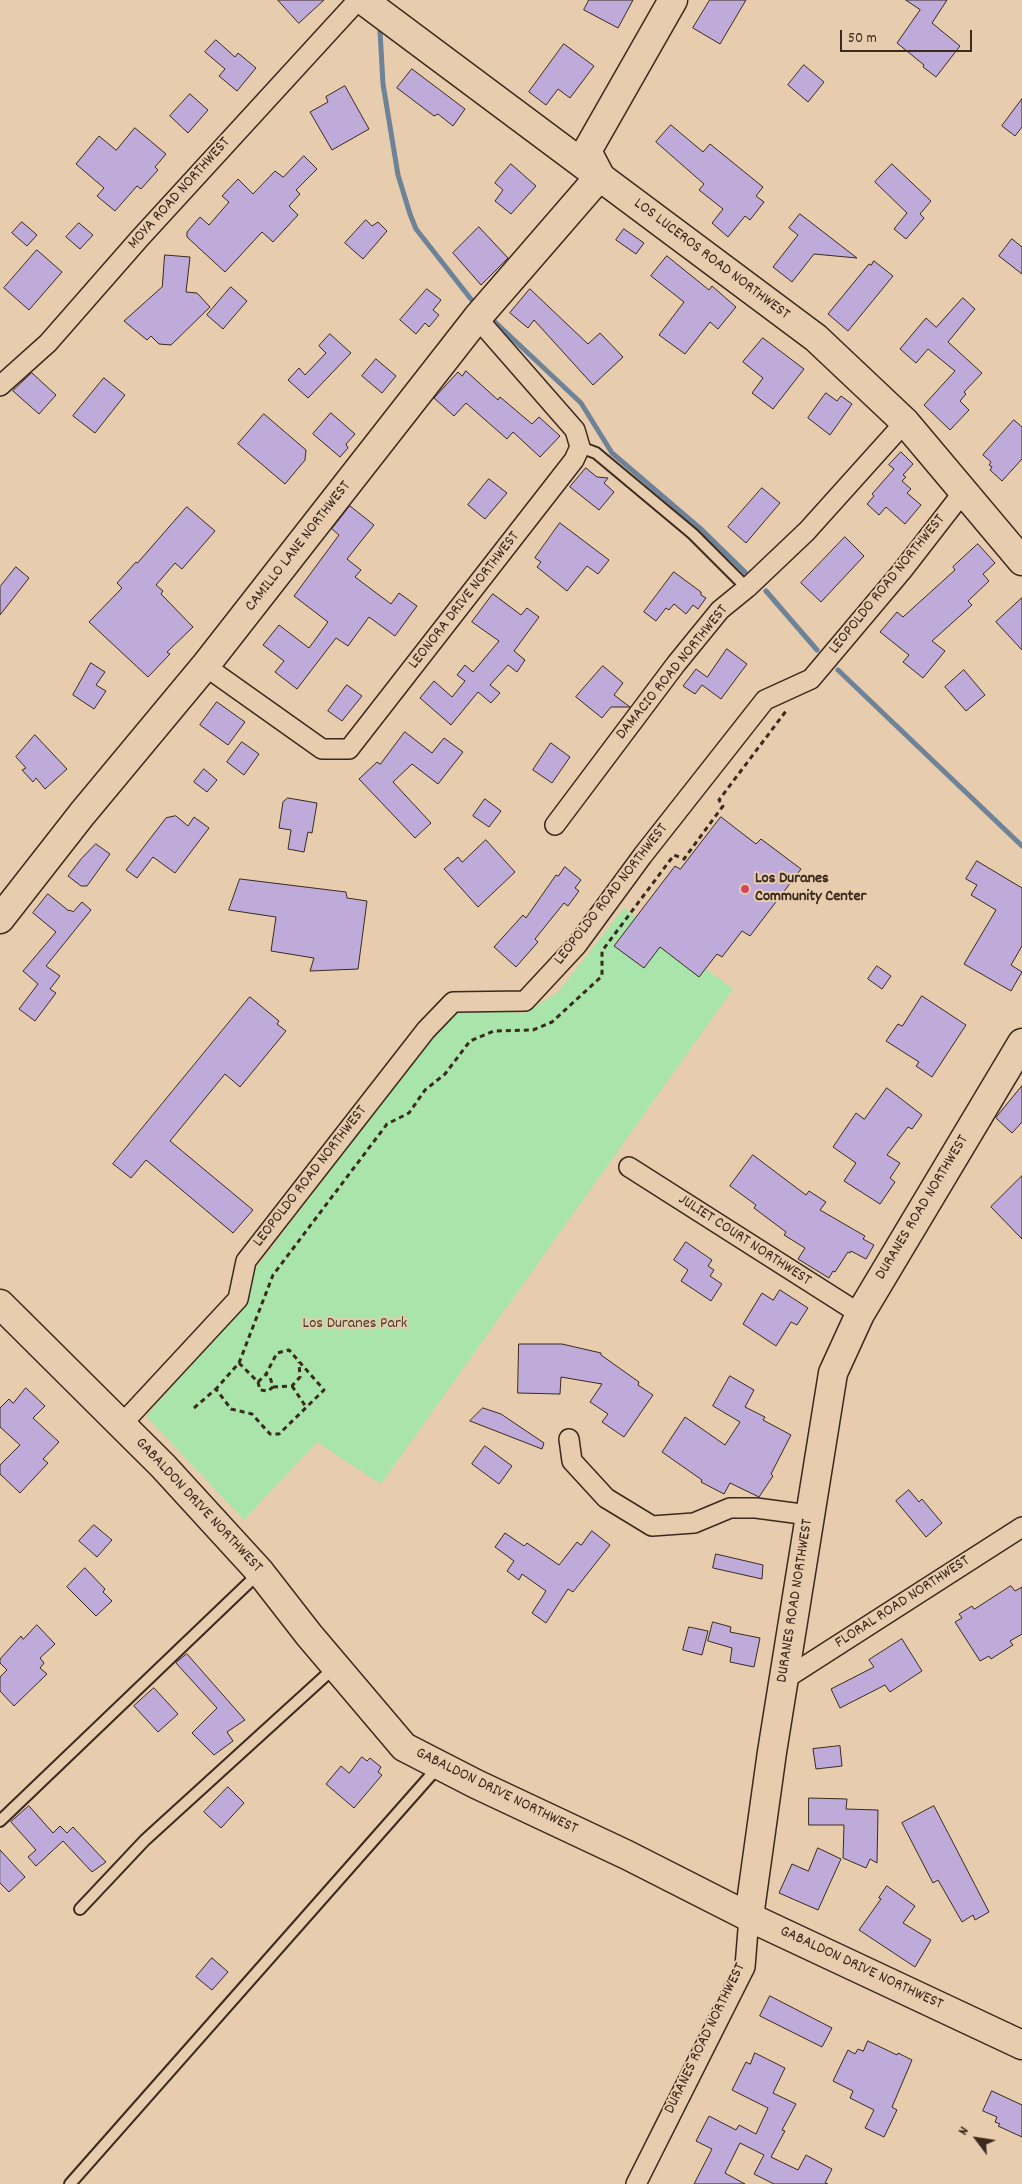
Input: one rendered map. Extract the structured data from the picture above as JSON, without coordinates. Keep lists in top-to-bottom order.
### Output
{
  "streets": {
    "street": [
      "MOYA ROAD NORTHWEST",
      "LOS LUCEROS ROAD NORTHWEST",
      "CAMILLO LANE NORTHWEST",
      "LEOPOLDO ROAD NORTHWEST",
      "LEONORA DRIVE NORTHWEST",
      "DAMACIO ROAD NORTHWEST",
      "DURANES ROAD NORTHWEST",
      "JULIET COURT NORTHWEST",
      "GABALDON DRIVE NORTHWEST",
      "FLORAL ROAD NORTHWEST"
    ]
  },
  "crossings": [
    ["LOS LUCEROS ROAD NORTHWEST", "CAMILLO LANE NORTHWEST"],
    ["LOS LUCEROS ROAD NORTHWEST", "LEOPOLDO ROAD NORTHWEST"],
    ["LOS LUCEROS ROAD NORTHWEST", "DAMACIO ROAD NORTHWEST"],
    ["CAMILLO LANE NORTHWEST", "LEONORA DRIVE NORTHWEST"],
    ["LEOPOLDO ROAD NORTHWEST", "GABALDON DRIVE NORTHWEST"],
    ["DURANES ROAD NORTHWEST", "JULIET COURT NORTHWEST"],
    ["DURANES ROAD NORTHWEST", "GABALDON DRIVE NORTHWEST"],
    ["DURANES ROAD NORTHWEST", "FLORAL ROAD NORTHWEST"]
  ],
  "parks": ["Los Duranes Park"],
  "places": ["Los Duranes Community Center"],
  "scale_bar": "50 m",
  "north": "top left"
}
